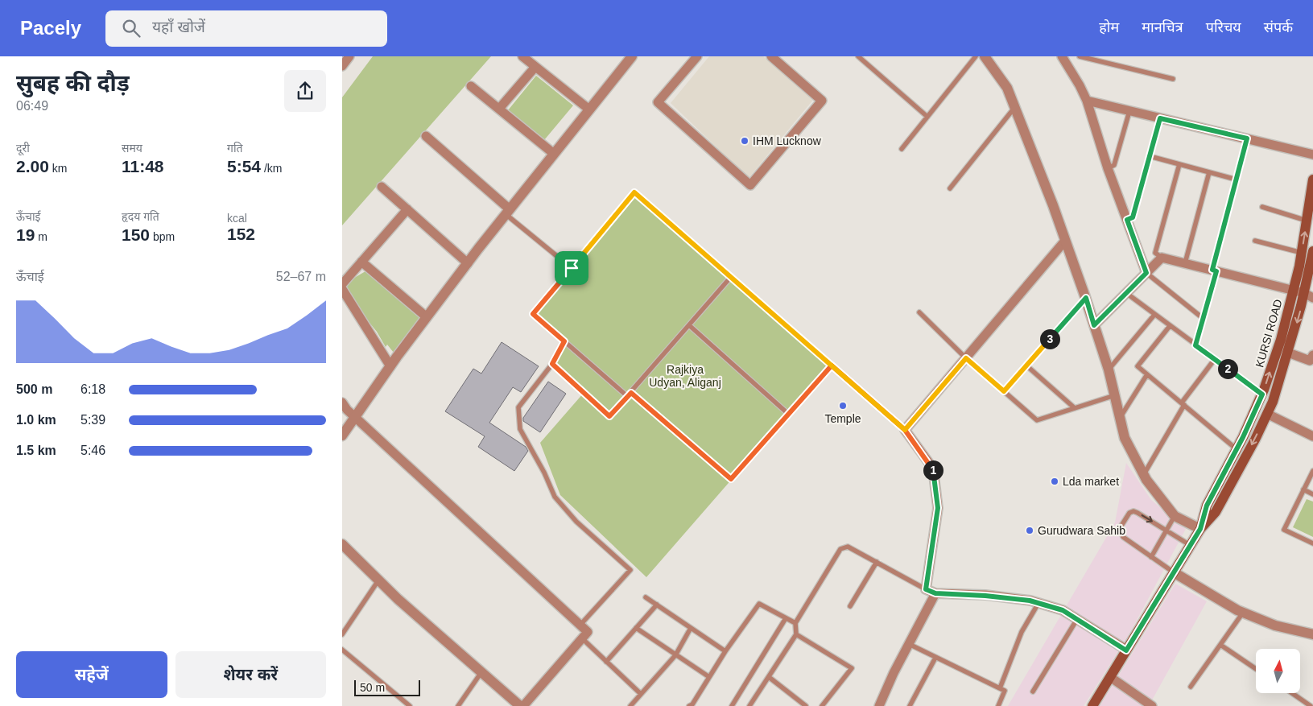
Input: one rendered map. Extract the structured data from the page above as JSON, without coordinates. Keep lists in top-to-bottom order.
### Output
{
  "streets": {
    "main road": ["KURSI ROAD"]
  },
  "parks": ["Rajkiya Udyan, Aliganj"],
  "places": [
    "IHM Lucknow",
    "Temple",
    "Lda market",
    "Gurudwara Sahib"
  ],
  "scale_bar": "50 m",
  "north": "top",
  "page": {
    "header": "Pacely",
    "search": "यहाँ खोजें",
    "nav": [
      "होम",
      "मानचित्र",
      "परिचय",
      "संपर्क"
    ],
    "heading": ["सुबह की दौड़", "06:49"],
    "stats": [
      ["दूरी", "2.00 km"],
      ["समय", "11:48"],
      ["गति", "5:54 /km"],
      ["ऊँचाई", "19 m"],
      ["हृदय गति", "150 bpm"],
      ["kcal", "152"]
    ],
    "chart": ["ऊँचाई", "52–67 m"],
    "pins": ["3", "2", "1"],
    "list": [
      {
        "name": "500 m",
        "note": "6:18"
      },
      {
        "name": "1.0 km",
        "note": "5:39"
      },
      {
        "name": "1.5 km",
        "note": "5:46"
      }
    ],
    "buttons": ["सहेजें", "शेयर करें"],
    "scale": "50 m"
  }
}
